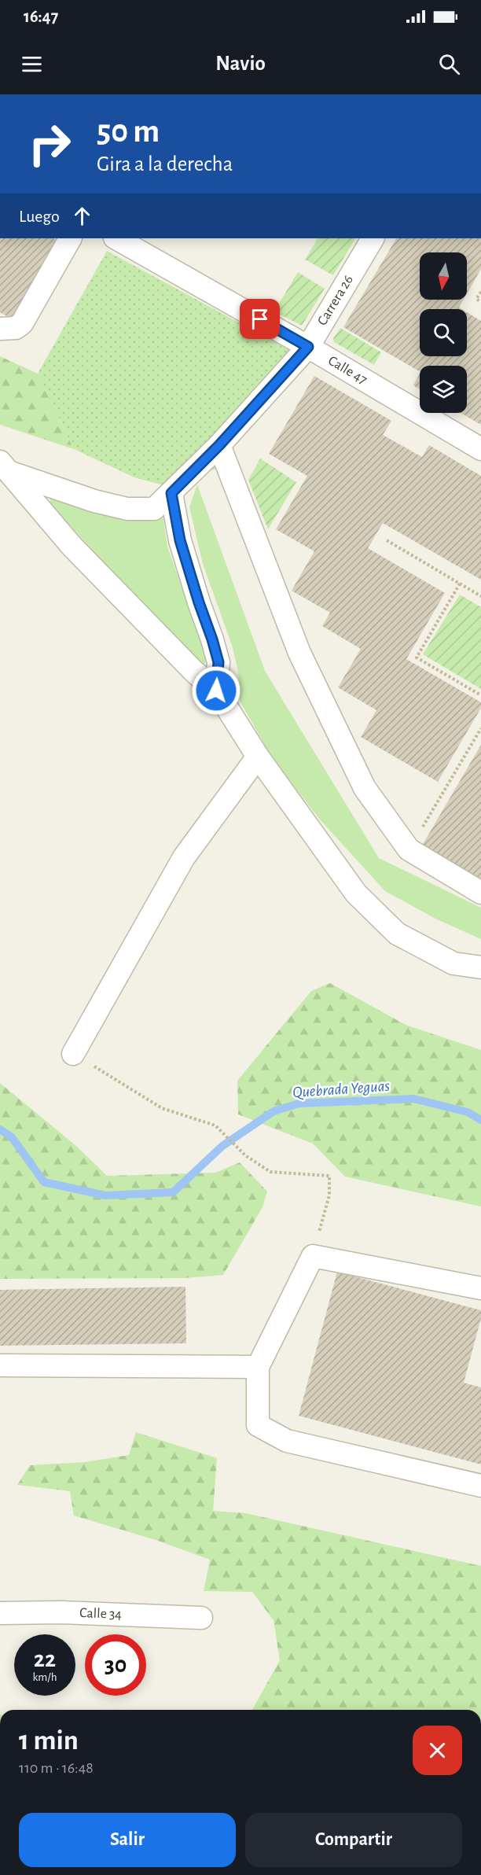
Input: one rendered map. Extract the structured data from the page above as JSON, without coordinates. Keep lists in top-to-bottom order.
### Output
{
  "streets": {
    "street": ["Carrera 26", "Calle 47", "Calle 34"]
  },
  "crossings": [
    ["Carrera 26", "Calle 47"]
  ],
  "water": ["Quebrada Yeguas"],
  "north": "bottom",
  "page": {
    "status": "16:47",
    "header": "Navio",
    "turn": ["50 m", "Gira a la derecha"],
    "then": "Luego",
    "speed": "22 km/h",
    "limit": "30",
    "heading": ["1 min", "110 m · 16:48"],
    "buttons": ["Salir", "Compartir"]
  }
}
